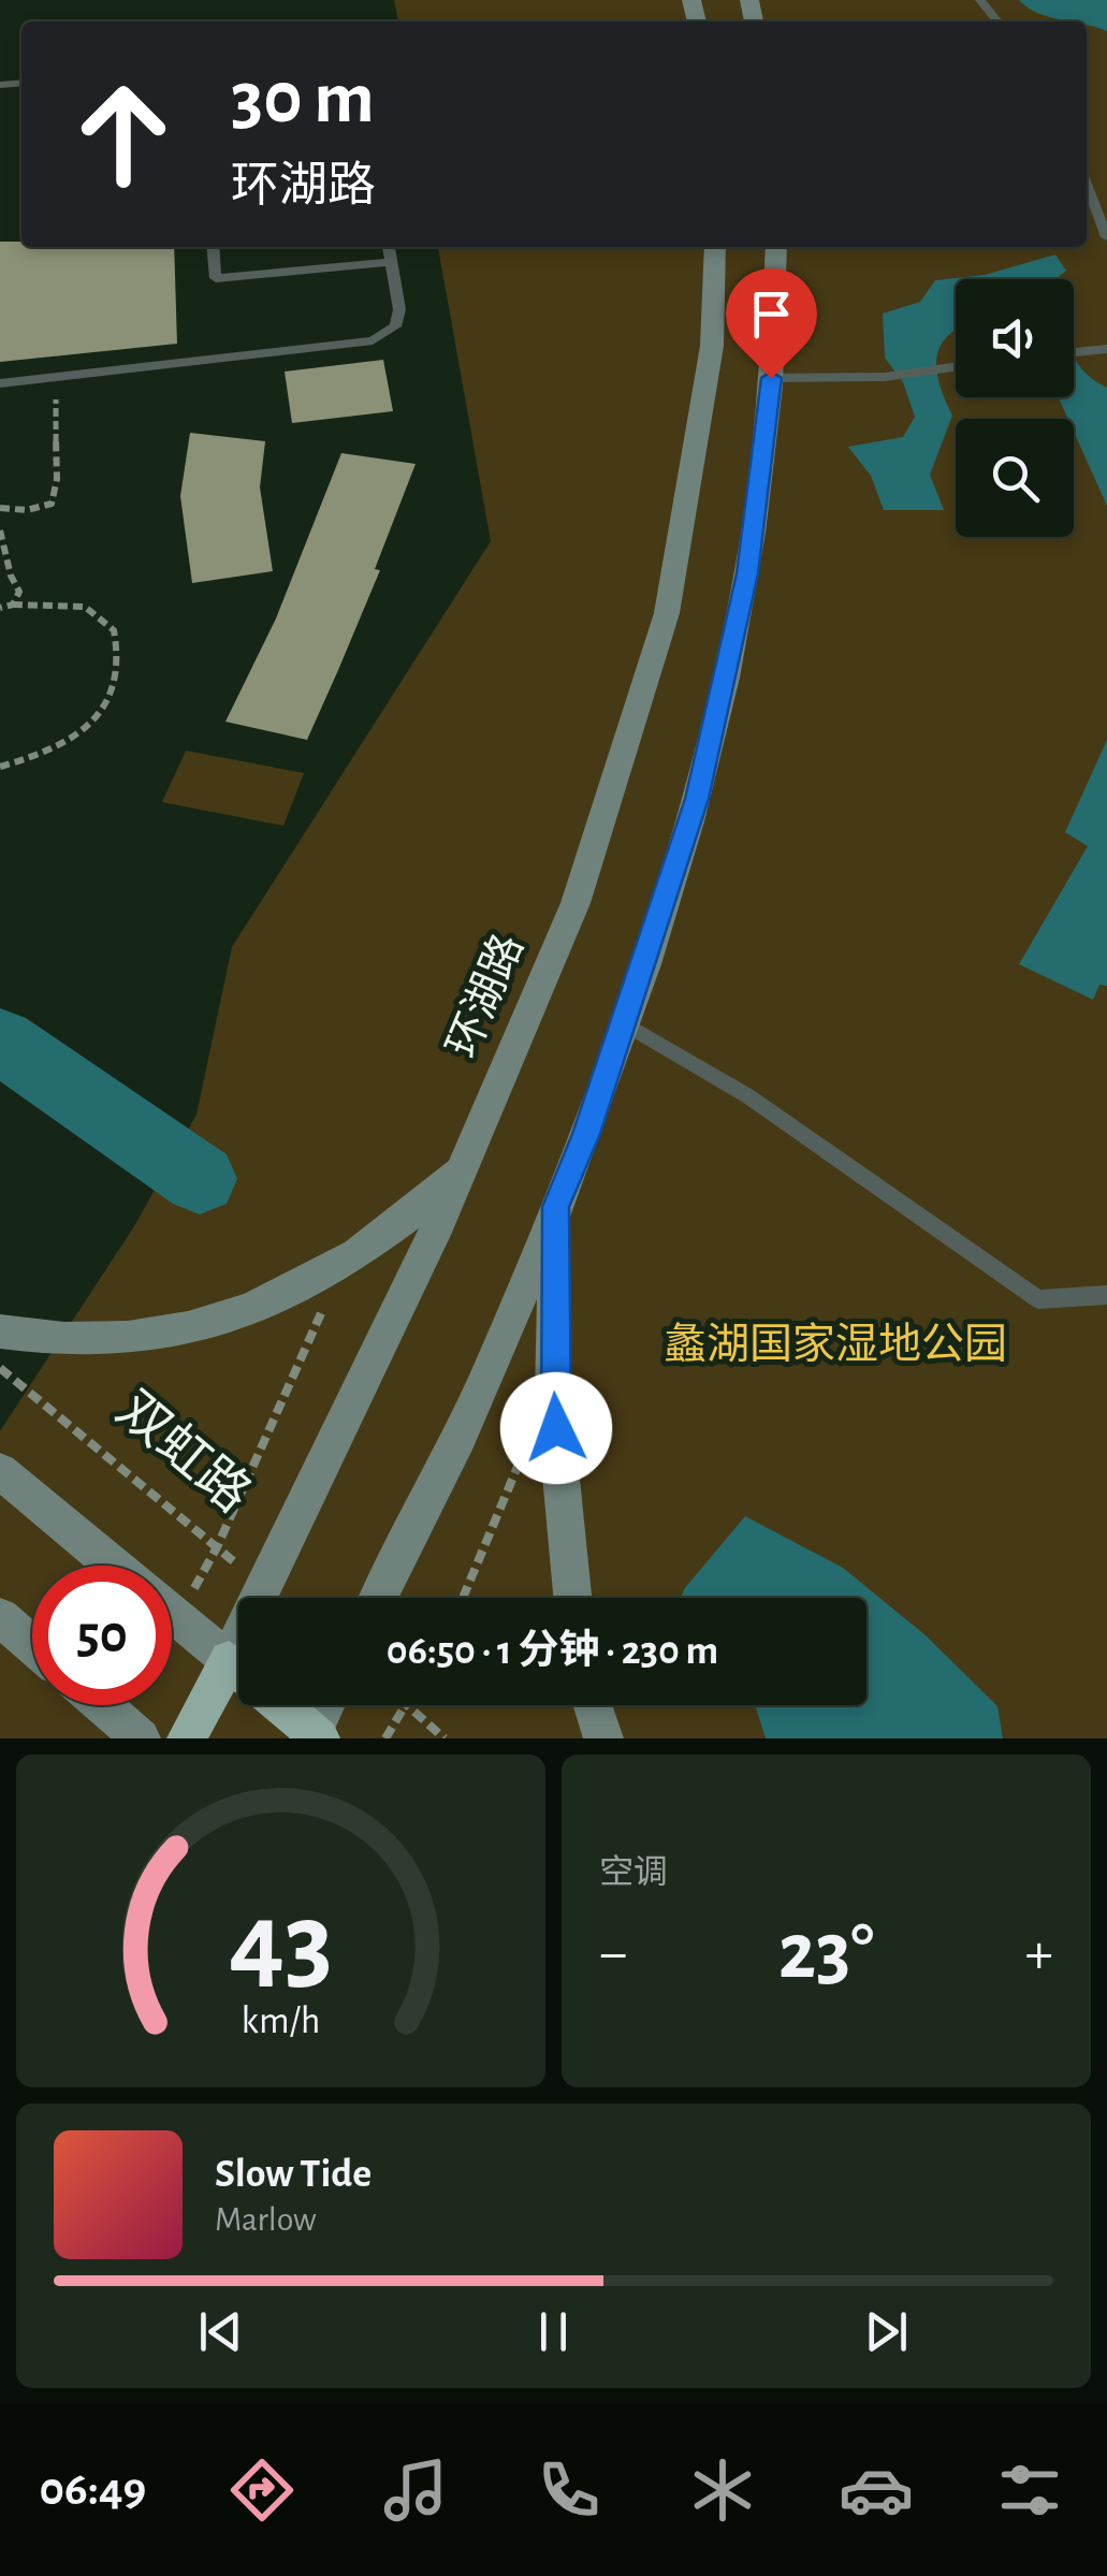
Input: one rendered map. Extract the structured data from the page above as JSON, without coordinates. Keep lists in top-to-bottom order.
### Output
{
  "streets": {
    "highway": ["环湖路"],
    "path": ["双虹路"]
  },
  "crossings": [
    ["环湖路", "双虹路"]
  ],
  "parks": ["蠡湖国家湿地公园"],
  "page": {
    "turn": ["30 m", "环湖路"],
    "limit": "50",
    "trip": "06:50 · 1 分钟 · 230 m",
    "tile": "空调",
    "heat": ["−", "23°", "+"],
    "song": ["Slow Tide", "Marlow"],
    "tabs": "06:49",
    "gauge": ["43", "km/h"]
  }
}
